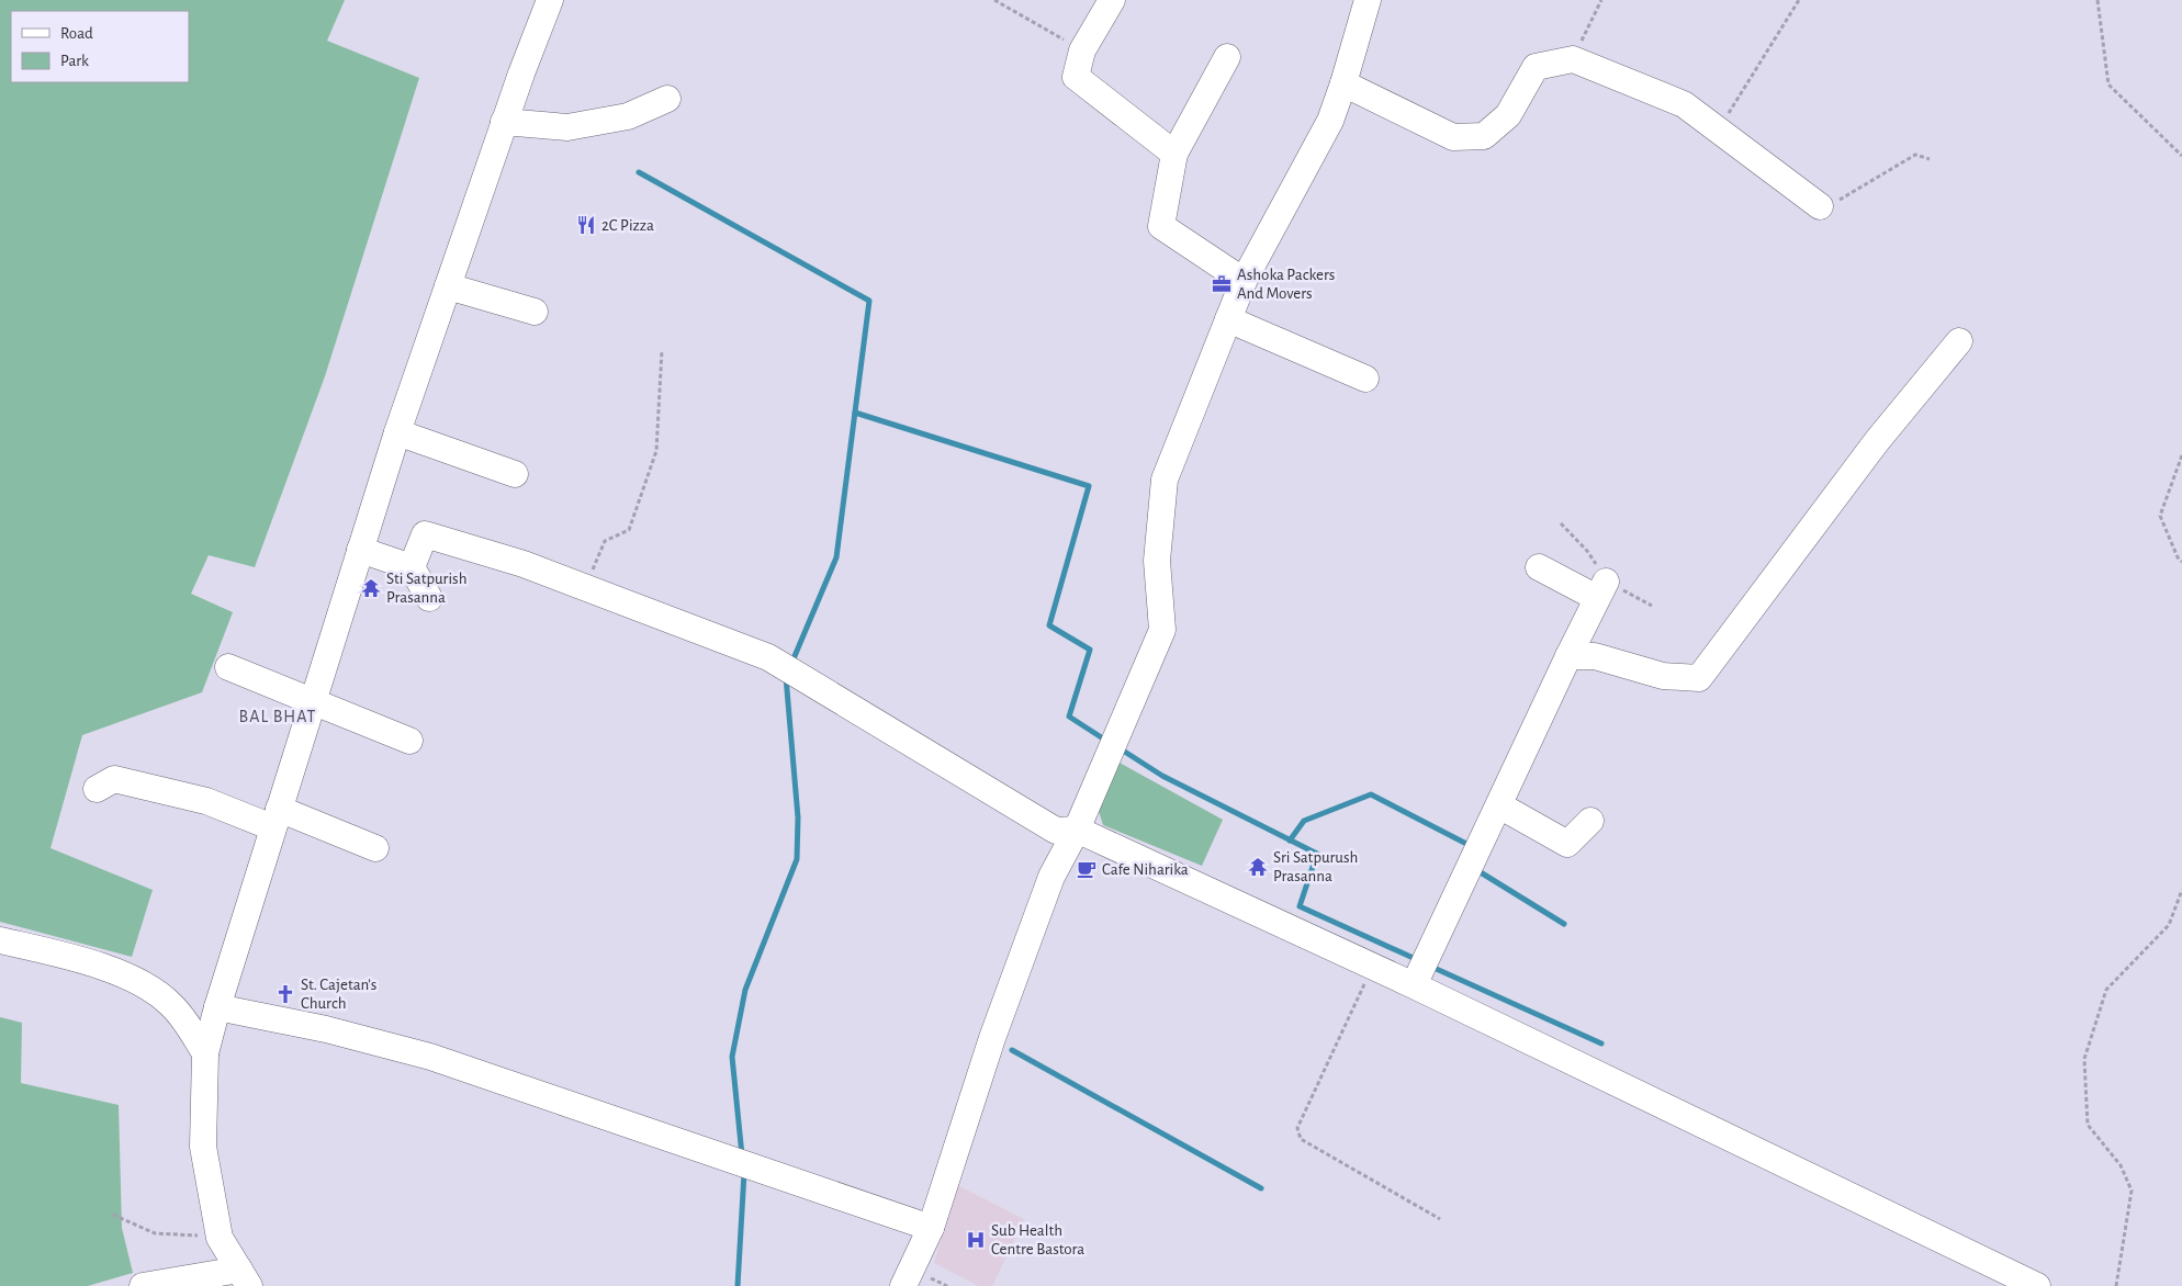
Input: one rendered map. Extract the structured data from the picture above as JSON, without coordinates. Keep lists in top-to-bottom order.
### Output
{
  "districts": ["BAL BHAT"],
  "places": {
    "restaurant": ["2C Pizza"],
    "office": ["Ashoka Packers And Movers"],
    "temple": ["Sti Satpurish Prasanna", "Sri Satpurush Prasanna"],
    "cafe": ["Cafe Niharika"],
    "church": ["St. Cajetan’s Church"],
    "hospital": ["Sub Health Centre Bastora"]
  },
  "legend": ["Road", "Park"]
}
